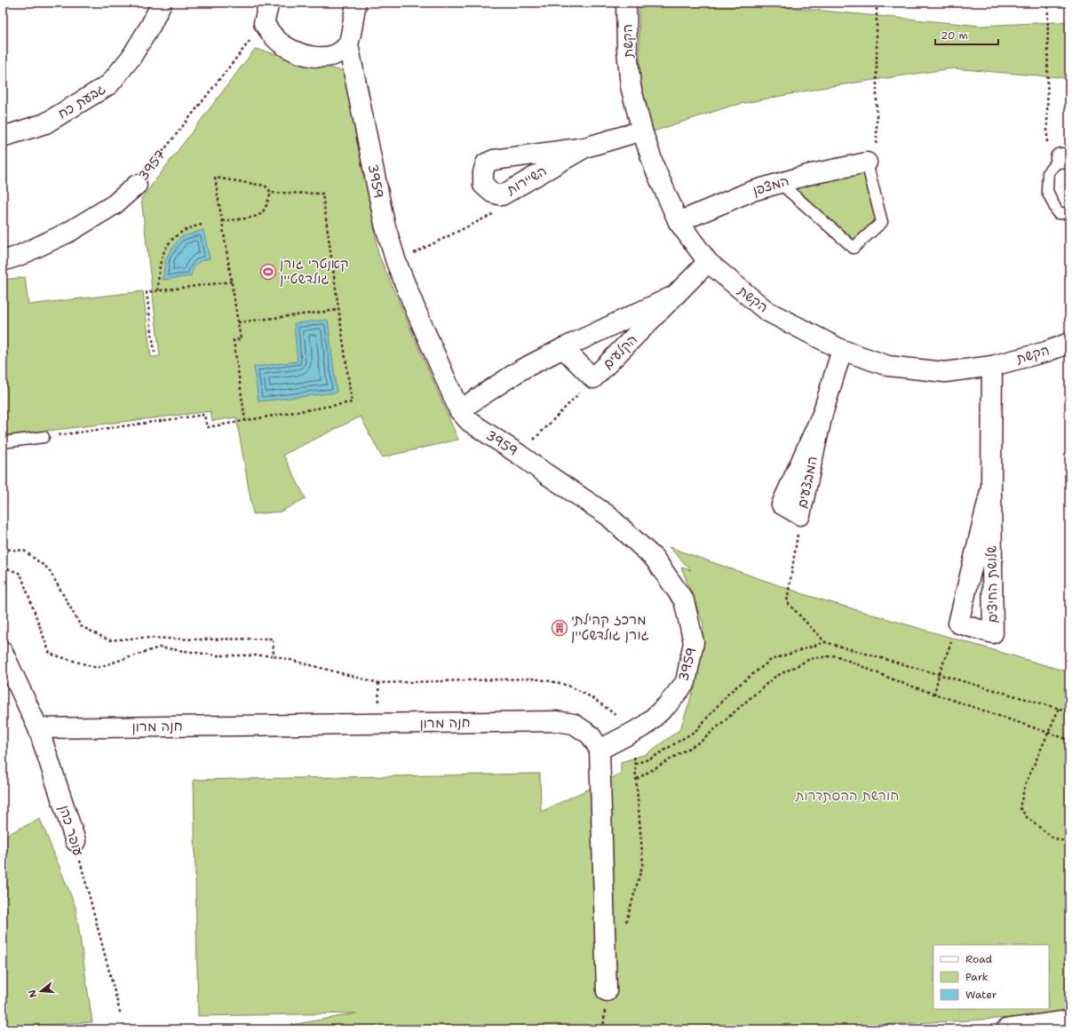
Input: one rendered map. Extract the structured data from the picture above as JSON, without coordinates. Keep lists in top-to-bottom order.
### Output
{
  "streets": {
    "street": [
      "הקשת",
      "גבעת כח",
      "3957",
      "השיירות",
      "3959",
      "המצפן",
      "הקלעים",
      "המבצעים",
      "שלושת החיצים",
      "חנה מרון",
      "עופר כהן"
    ]
  },
  "crossings": [
    ["הקשת", "השיירות"],
    ["הקשת", "המצפן"],
    ["הקשת", "הקלעים"],
    ["הקשת", "המבצעים"],
    ["הקשת", "שלושת החיצים"],
    ["3959", "הקלעים"],
    ["3959", "חנה מרון"],
    ["חנה מרון", "עופר כהן"]
  ],
  "parks": ["חורשת ההסתדרות"],
  "places": {
    "sports": ["קאנטרי גורן גולדשטיין"],
    "building": ["מרכז קהילתי גורן גולדשטיין"]
  },
  "legend": ["Road", "Park", "Water"],
  "scale_bar": "20 m",
  "north": "left"
}
